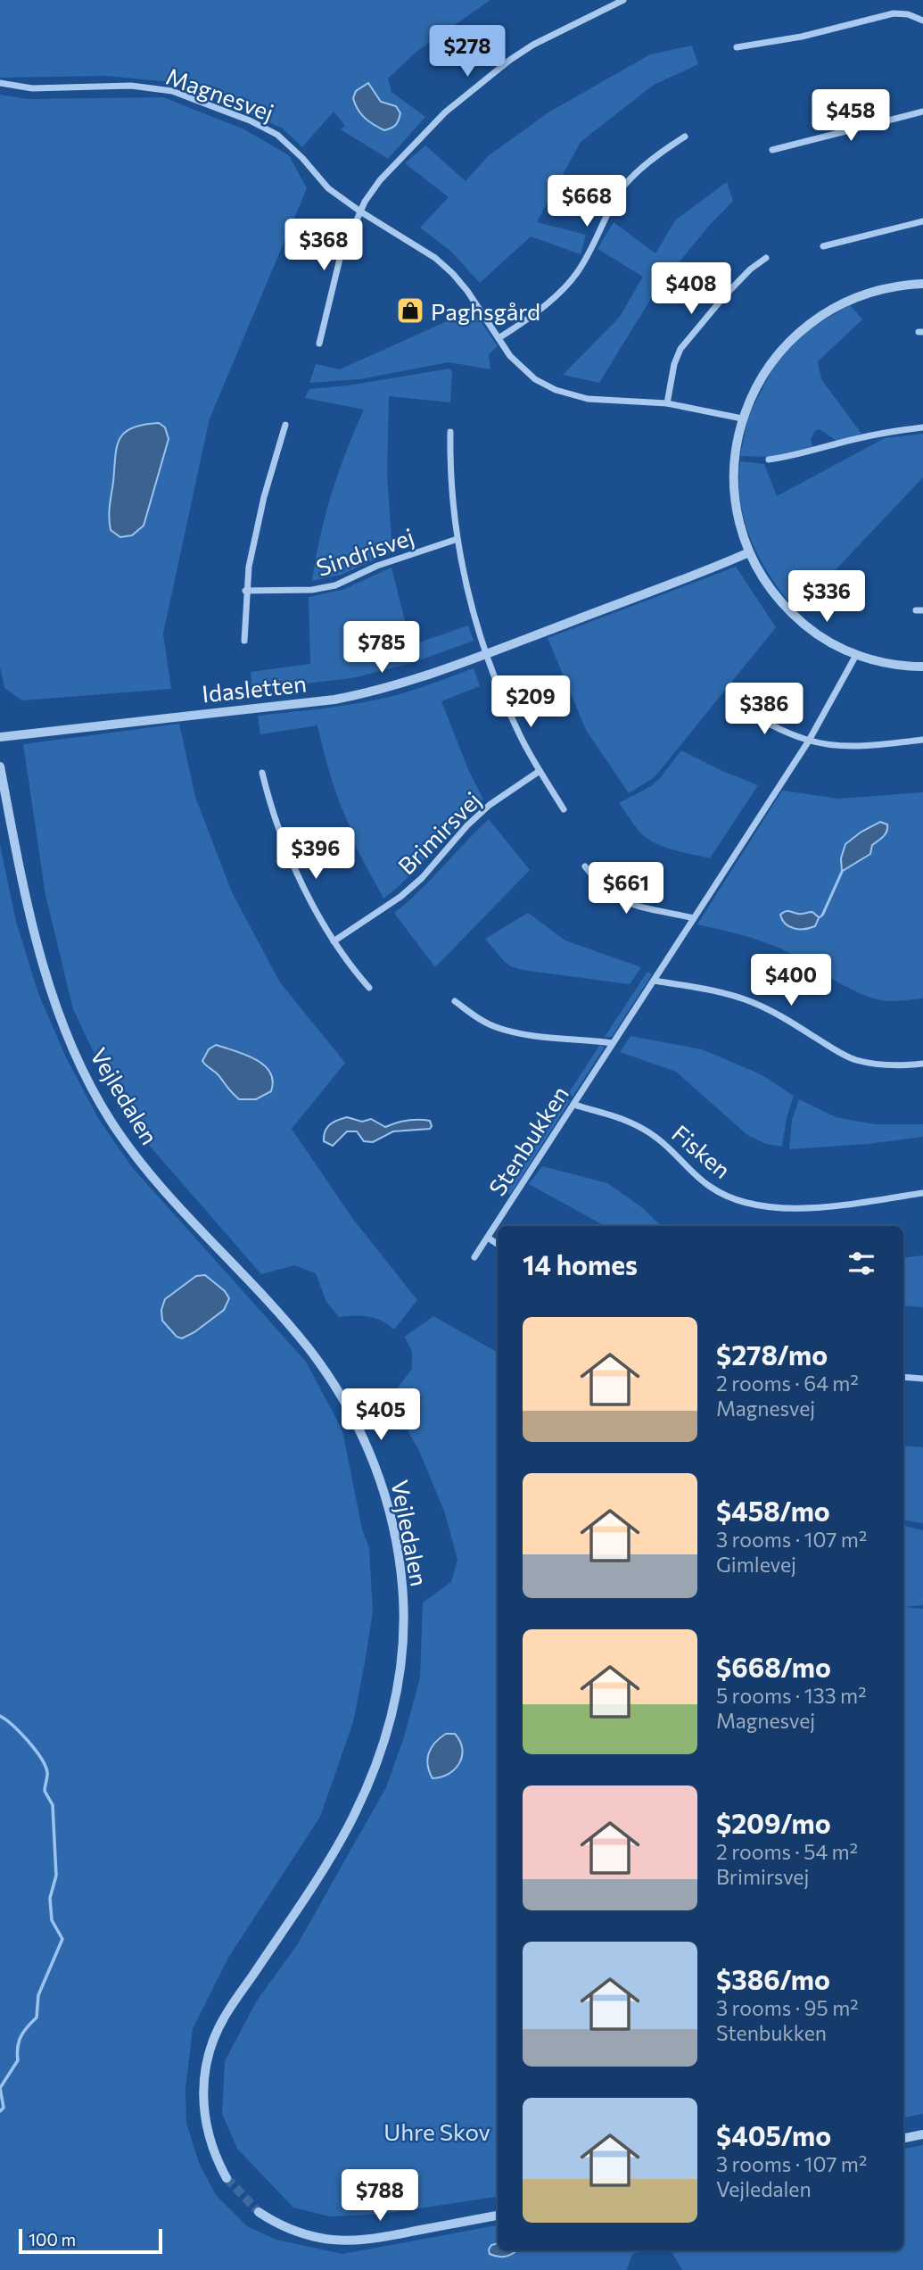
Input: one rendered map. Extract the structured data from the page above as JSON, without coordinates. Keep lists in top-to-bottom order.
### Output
{
  "streets": {
    "street": [
      "Magnesvej",
      "Sindrisvej",
      "Idasletten",
      "Brimirsvej",
      "Vejledalen",
      "Stenbukken",
      "Fisken"
    ]
  },
  "crossings": [
    ["Stenbukken", "Fisken"]
  ],
  "parks": ["Uhre Skov"],
  "places": {
    "shop": ["Paghsgård"]
  },
  "scale_bar": "100 m",
  "page": {
    "price": [
      "$278",
      "$458",
      "$668",
      "$368",
      "$408",
      "$336",
      "$785",
      "$209",
      "$386",
      "$396",
      "$661",
      "$400",
      "$405",
      "$788"
    ],
    "heading": "14 homes",
    "list": [
      {
        "name": "$278/mo",
        "note": "2 rooms · 64 m² · Magnesvej"
      },
      {
        "name": "$458/mo",
        "note": "3 rooms · 107 m² · Gimlevej"
      },
      {
        "name": "$668/mo",
        "note": "5 rooms · 133 m² · Magnesvej"
      },
      {
        "name": "$209/mo",
        "note": "2 rooms · 54 m² · Brimirsvej"
      },
      {
        "name": "$386/mo",
        "note": "3 rooms · 95 m² · Stenbukken"
      },
      {
        "name": "$405/mo",
        "note": "3 rooms · 107 m² · Vejledalen"
      }
    ],
    "scale": "100 m"
  }
}
